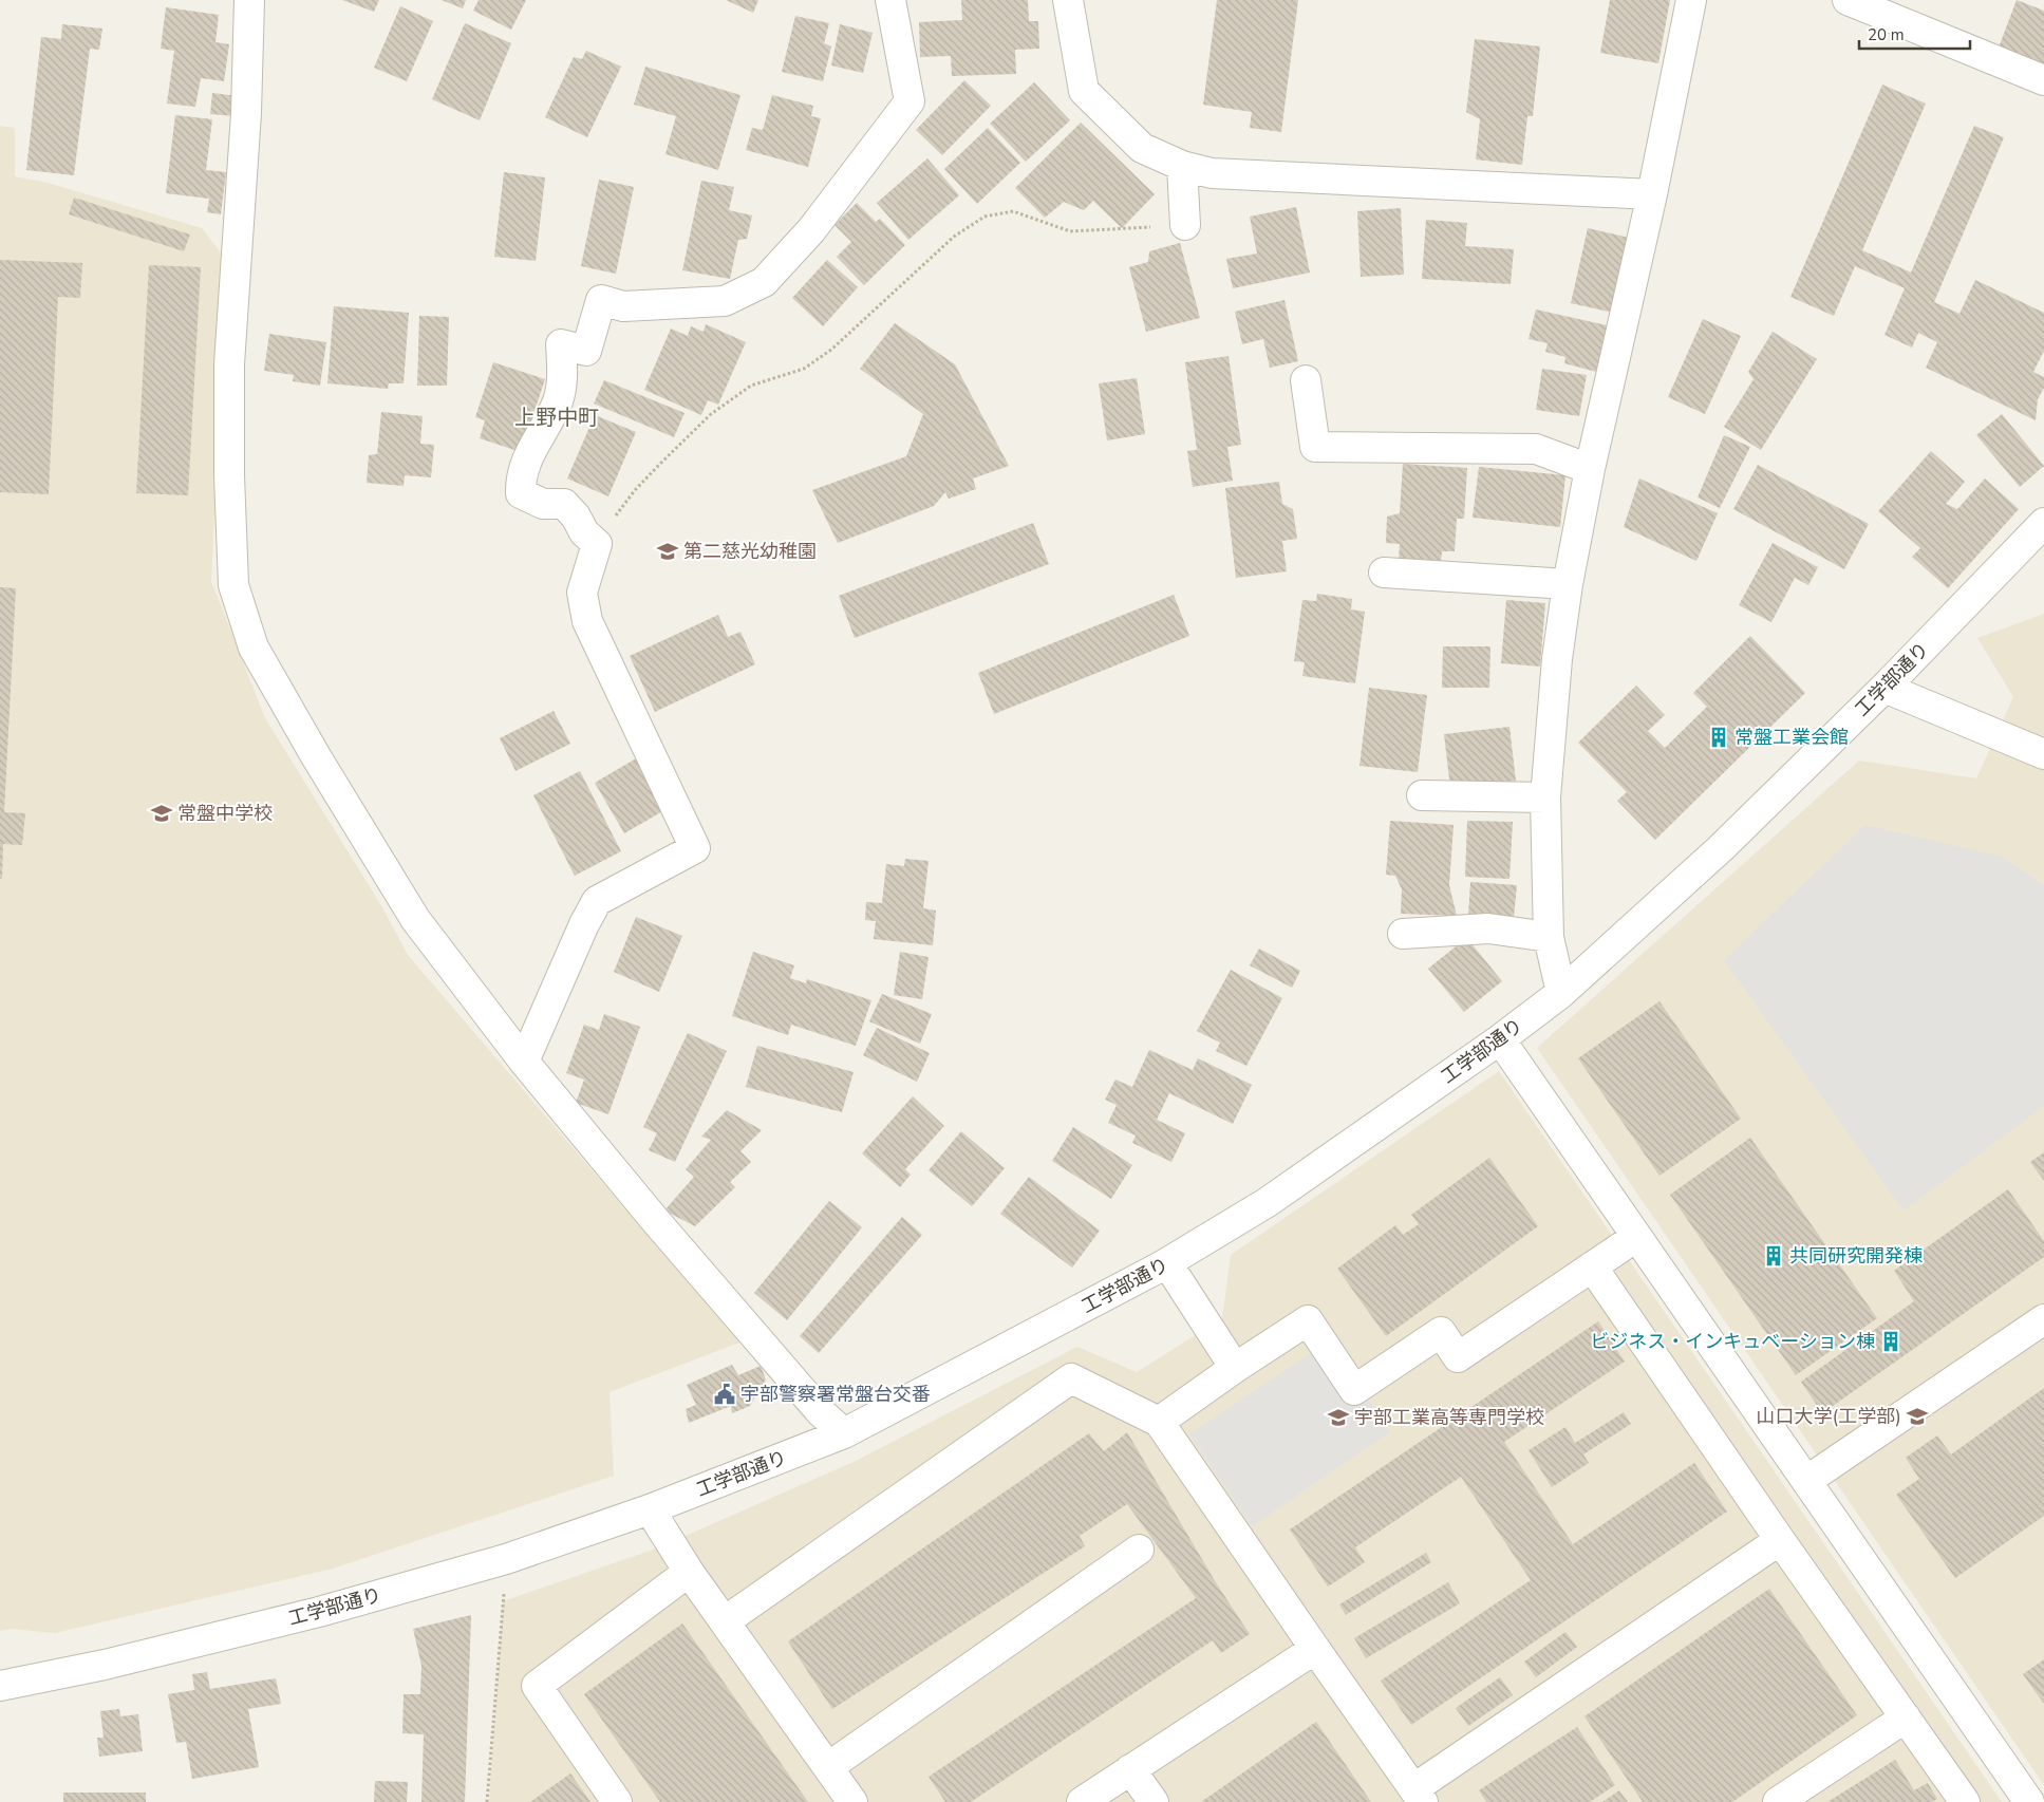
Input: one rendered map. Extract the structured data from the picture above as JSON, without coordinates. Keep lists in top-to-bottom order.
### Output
{
  "streets": {
    "street": ["工学部通り"]
  },
  "districts": ["上野中町"],
  "places": {
    "school or university": [
      "第二慈光幼稚園",
      "常盤中学校",
      "山口大学(工学部)",
      "宇部工業高等専門学校"
    ],
    "building": ["常盤工業会館", "共同研究開発棟", "ビジネス・インキュベーション棟"],
    "public building": ["宇部警察署常盤台交番"]
  },
  "scale_bar": "20 m"
}
